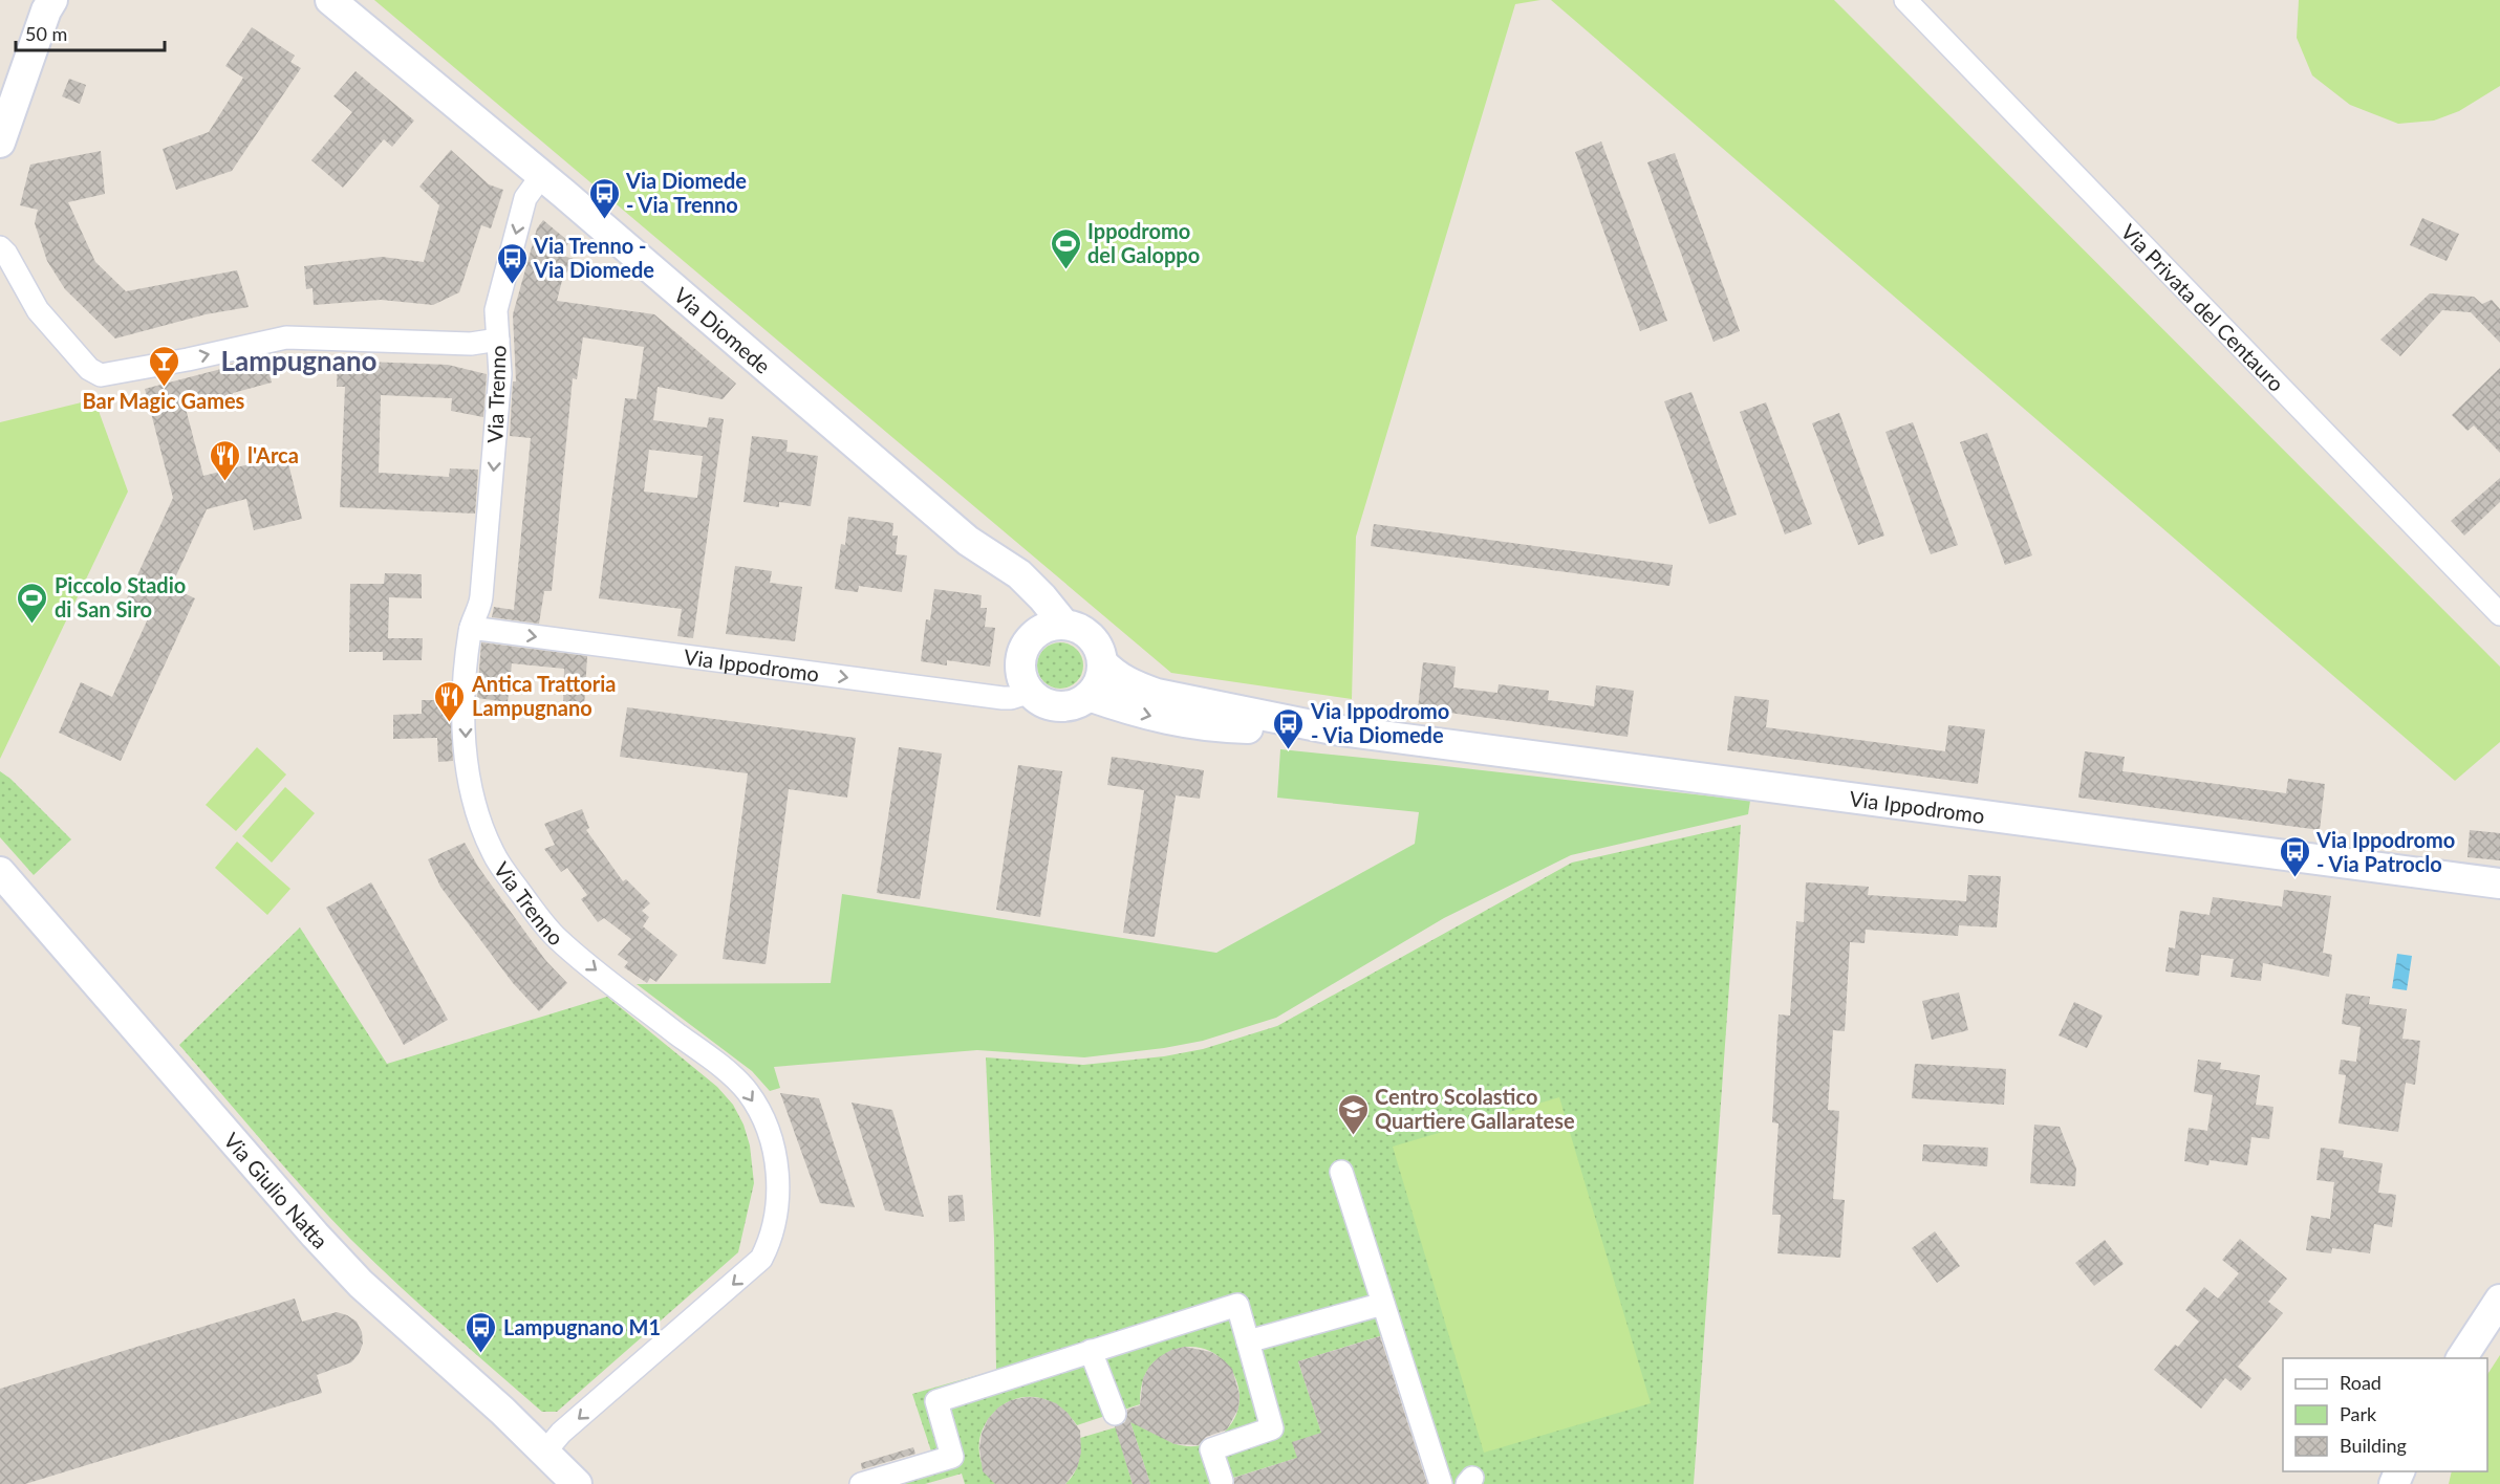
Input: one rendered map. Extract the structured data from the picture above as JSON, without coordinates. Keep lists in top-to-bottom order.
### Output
{
  "streets": {
    "street": [
      "Via Privata del Centauro",
      "Via Diomede",
      "Via Trenno",
      "Via Ippodromo",
      "Via Giulio Natta"
    ]
  },
  "crossings": [
    ["Via Diomede", "Via Trenno"],
    ["Via Diomede", "Via Ippodromo"],
    ["Via Trenno", "Via Ippodromo"],
    ["Via Trenno", "Via Giulio Natta"]
  ],
  "one_way": ["Via Trenno", "Via Ippodromo"],
  "districts": ["Lampugnano"],
  "places": {
    "bus stop": [
      "Via Diomede - Via Trenno",
      "Via Trenno - Via Diomede",
      "Via Ippodromo - Via Diomede",
      "Via Ippodromo - Via Patroclo",
      "Lampugnano M1"
    ],
    "sports": ["Ippodromo del Galoppo", "Piccolo Stadio di San Siro"],
    "bar": ["Bar Magic Games"],
    "restaurant": ["l'Arca", "Antica Trattoria Lampugnano"],
    "school or university": ["Centro Scolastico Quartiere Gallaratese"]
  },
  "legend": ["Road", "Park", "Building"],
  "scale_bar": "50 m"
}
